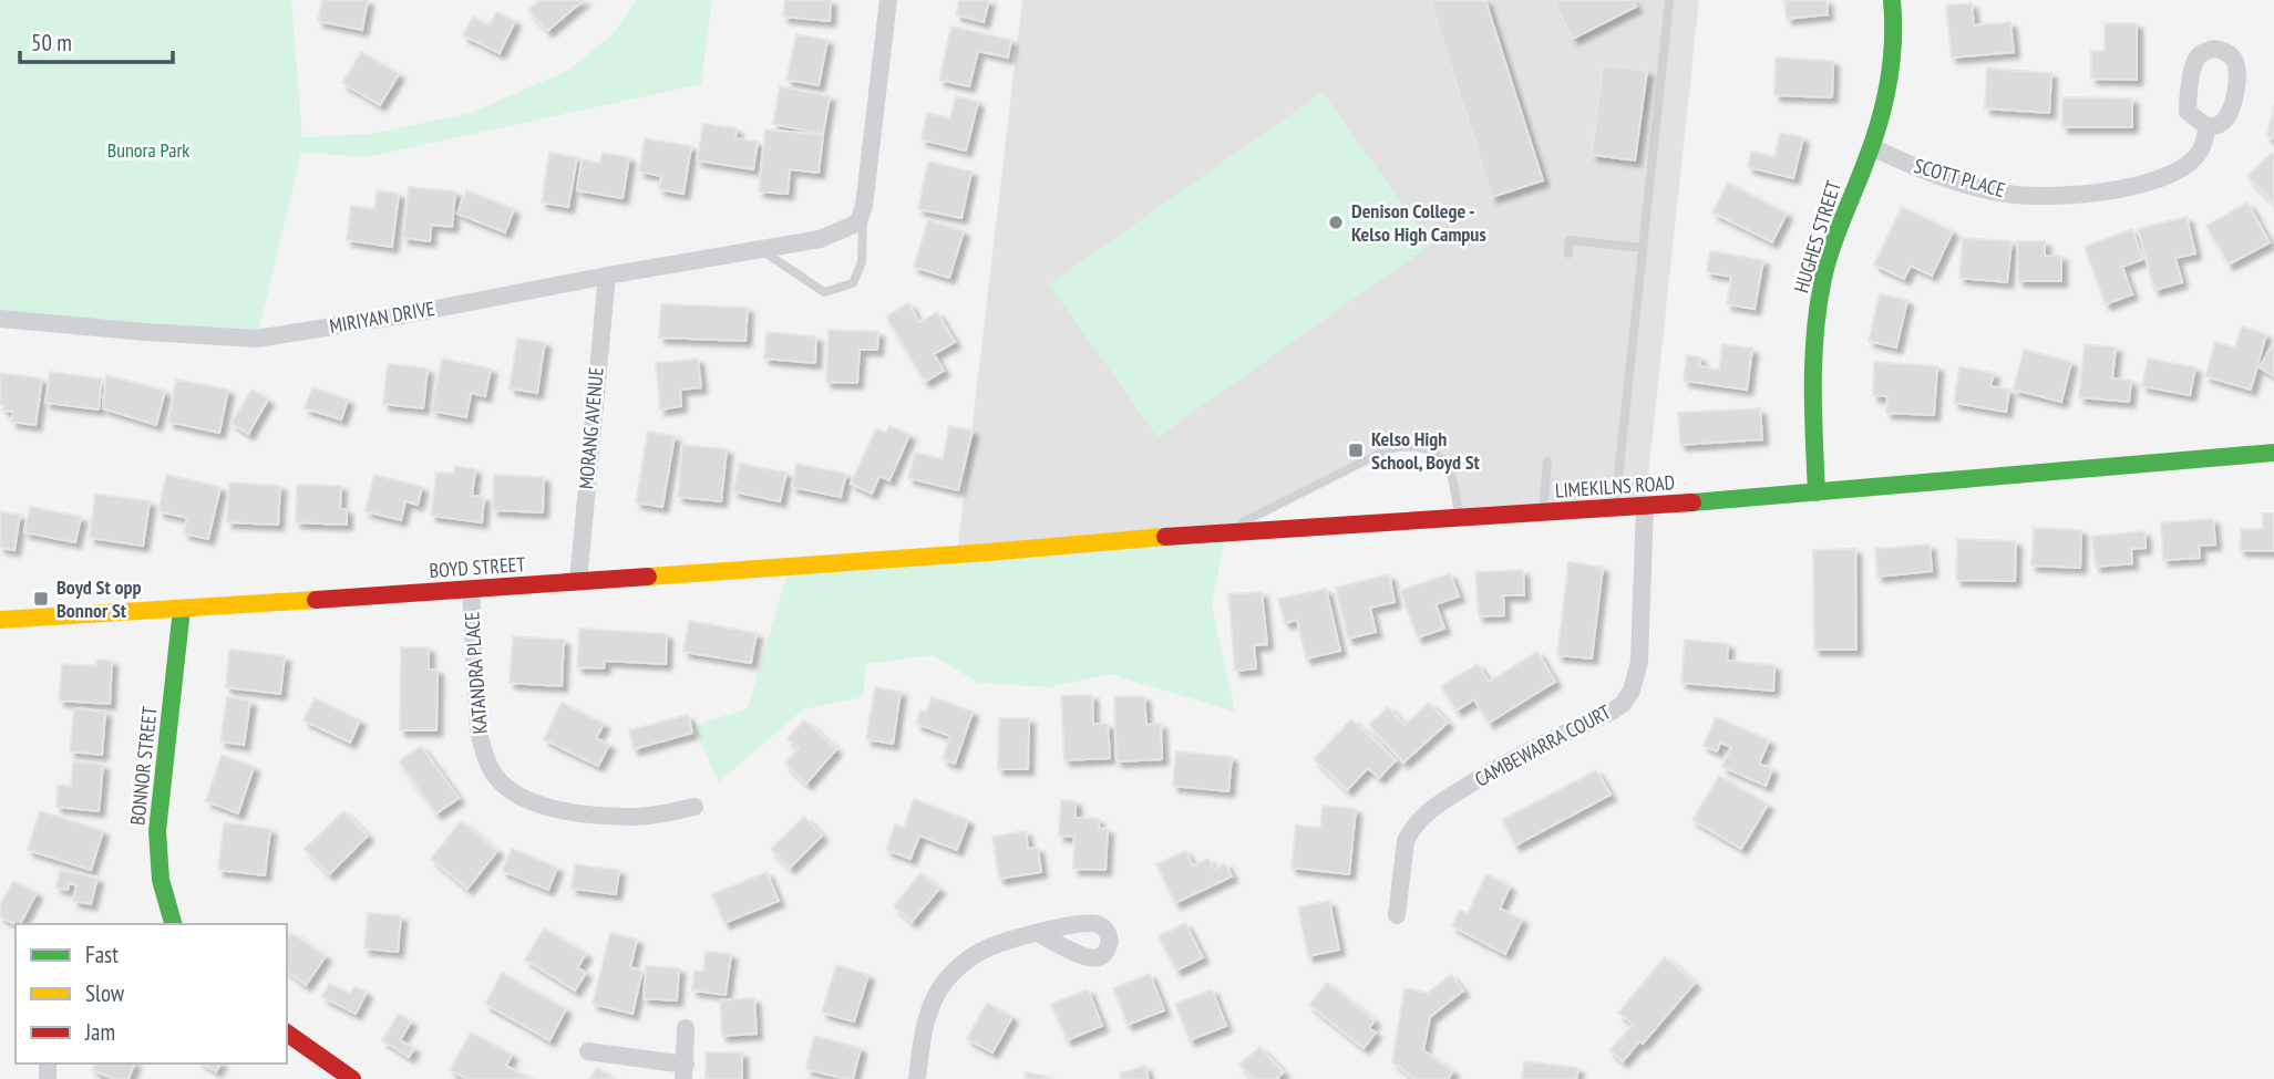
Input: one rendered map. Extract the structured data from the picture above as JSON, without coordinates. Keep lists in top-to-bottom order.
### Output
{
  "streets": {
    "main road": [
      "HUGHES STREET",
      "LIMEKILNS ROAD",
      "BOYD STREET",
      "BONNOR STREET"
    ],
    "street": [
      "SCOTT PLACE",
      "MIRIYAN DRIVE",
      "MORANG AVENUE",
      "KATANDRA PLACE",
      "CAMBEWARRA COURT"
    ]
  },
  "crossings": [
    ["SCOTT PLACE", "HUGHES STREET"],
    ["HUGHES STREET", "LIMEKILNS ROAD"],
    ["MIRIYAN DRIVE", "MORANG AVENUE"],
    ["MORANG AVENUE", "BOYD STREET"],
    ["LIMEKILNS ROAD", "BOYD STREET"],
    ["LIMEKILNS ROAD", "CAMBEWARRA COURT"],
    ["BOYD STREET", "KATANDRA PLACE"],
    ["BOYD STREET", "BONNOR STREET"]
  ],
  "parks": ["Bunora Park"],
  "places": {
    "other": ["Denison College - Kelso High Campus"],
    "transit": ["Kelso High School, Boyd St", "Boyd St opp Bonnor St"]
  },
  "legend": ["Fast", "Slow", "Jam"],
  "scale_bar": "50 m"
}
